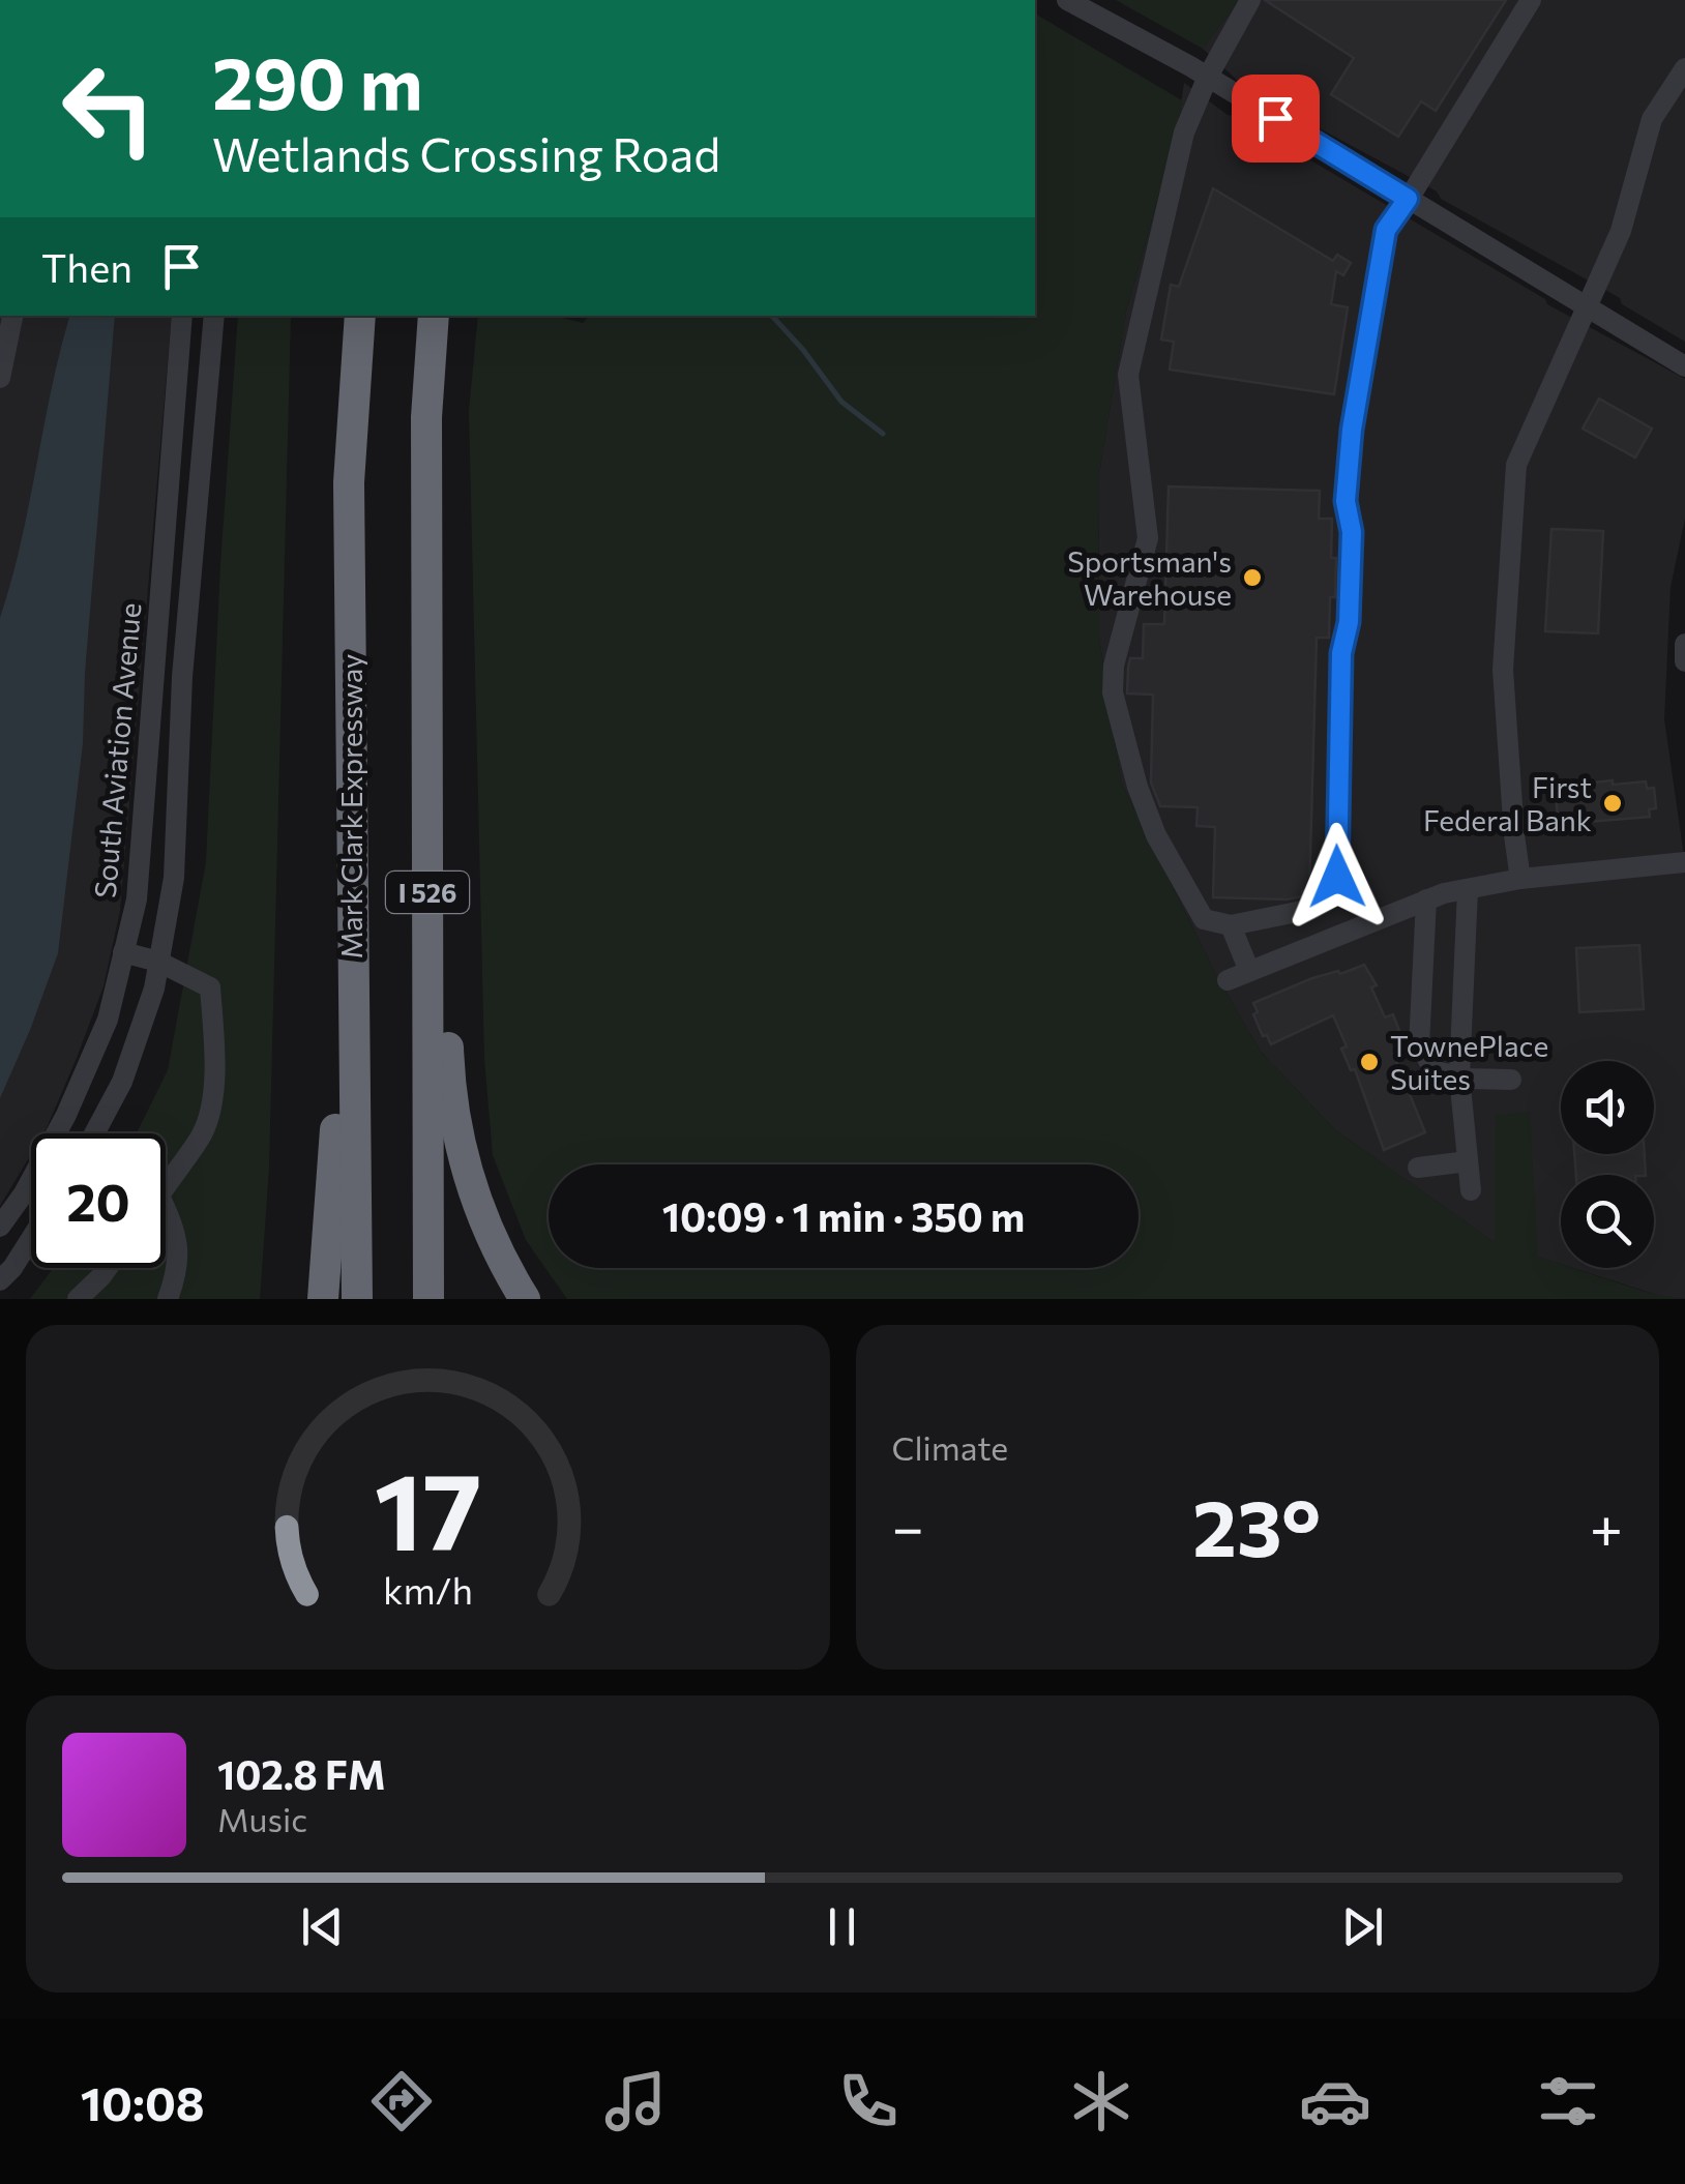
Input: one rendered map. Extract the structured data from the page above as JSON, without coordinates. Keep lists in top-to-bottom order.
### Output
{
  "streets": {
    "highway": ["Mark Clark Expressway", "I 526"],
    "street": ["South Aviation Avenue"]
  },
  "places": ["Sportsman's Warehouse", "First Federal Bank", "TownePlace Suites"],
  "page": {
    "turn": ["290 m", "Wetlands Crossing Road"],
    "then": "Then",
    "limit": "20",
    "trip": "10:09 · 1 min · 350 m",
    "tile": "Climate",
    "heat": ["−", "23°", "+"],
    "song": ["102.8 FM", "Music"],
    "tabs": "10:08",
    "gauge": ["17", "km/h"]
  }
}
